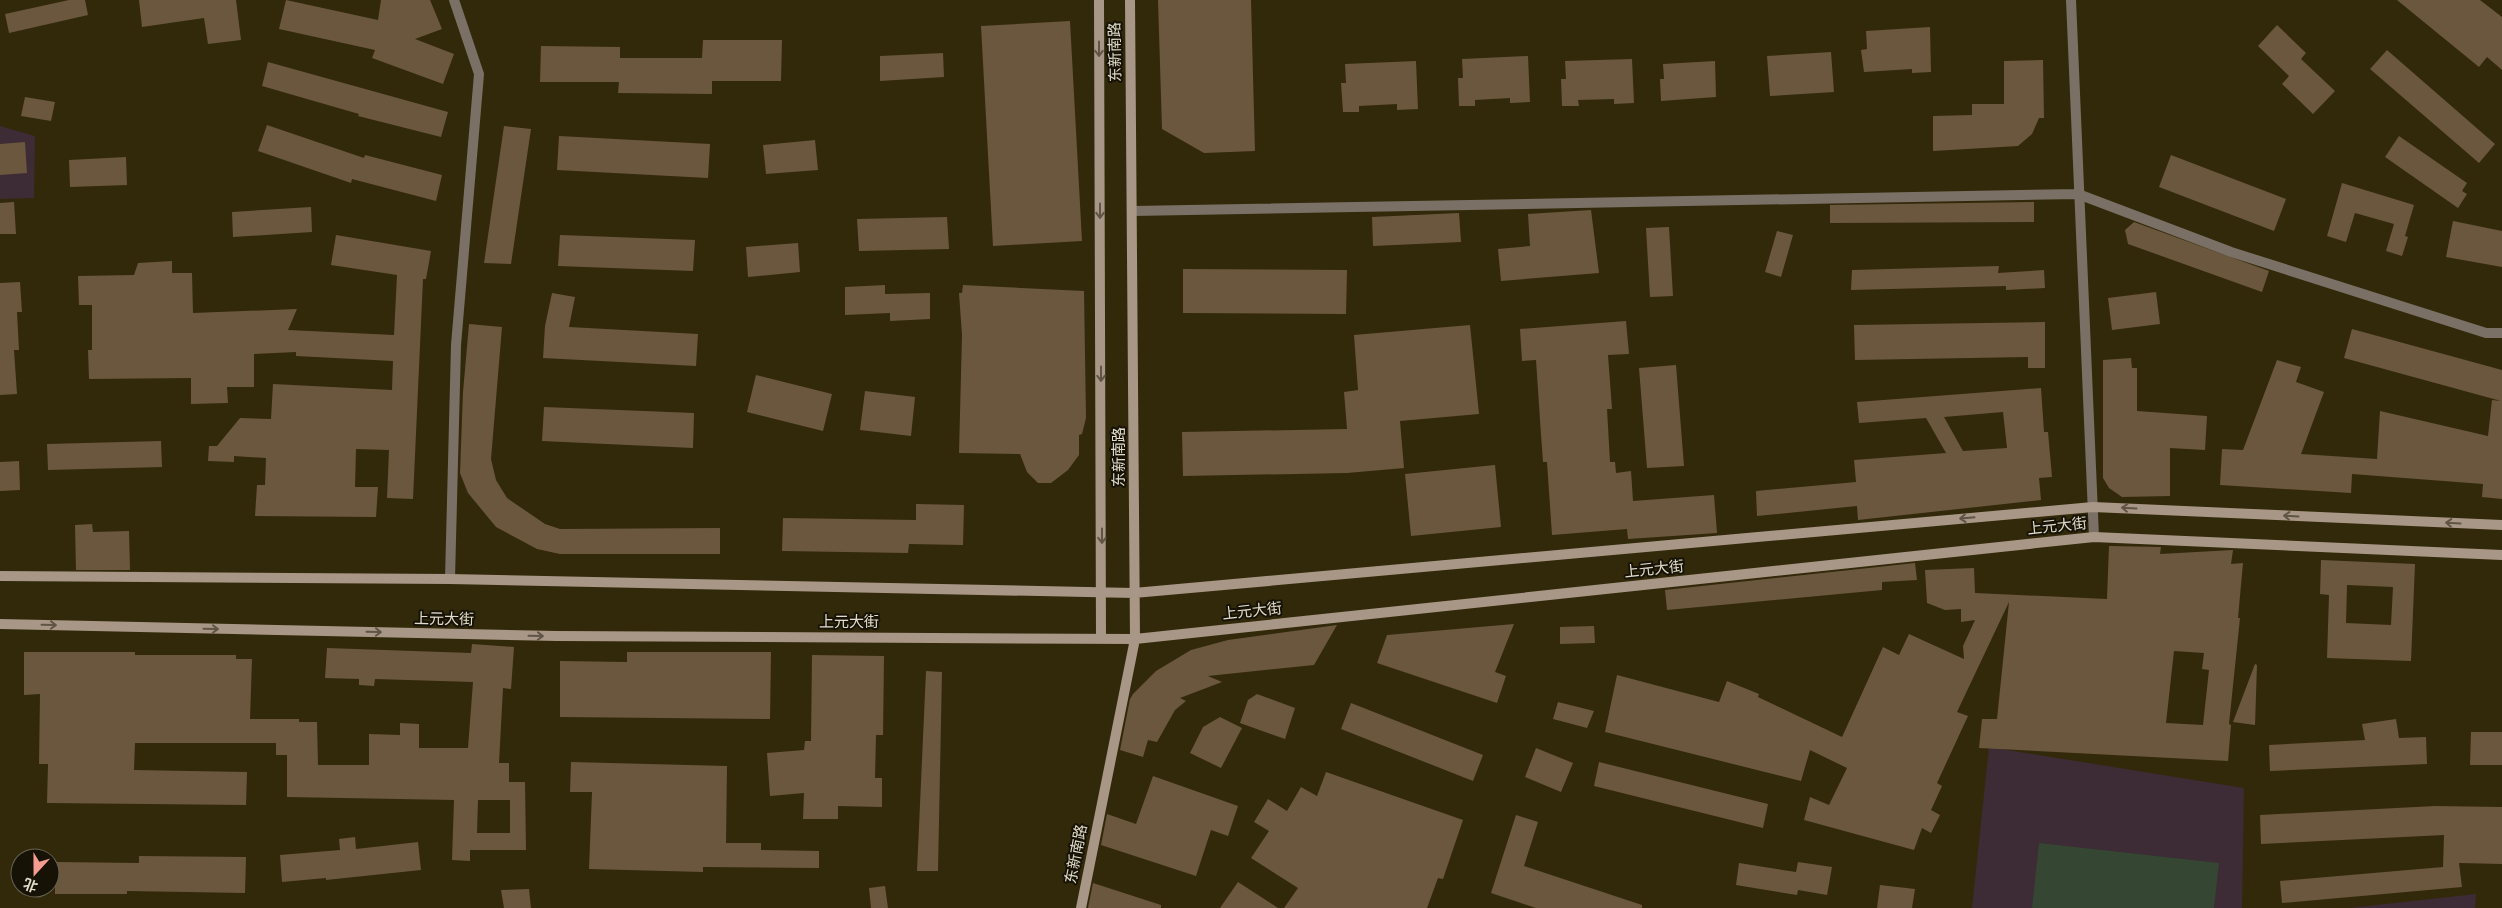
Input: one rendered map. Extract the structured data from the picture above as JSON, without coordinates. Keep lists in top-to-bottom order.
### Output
{
  "streets": {
    "main road": ["东新南路", "上元大街"]
  },
  "crossings": [
    ["东新南路", "上元大街"]
  ],
  "north": "bottom"
}
